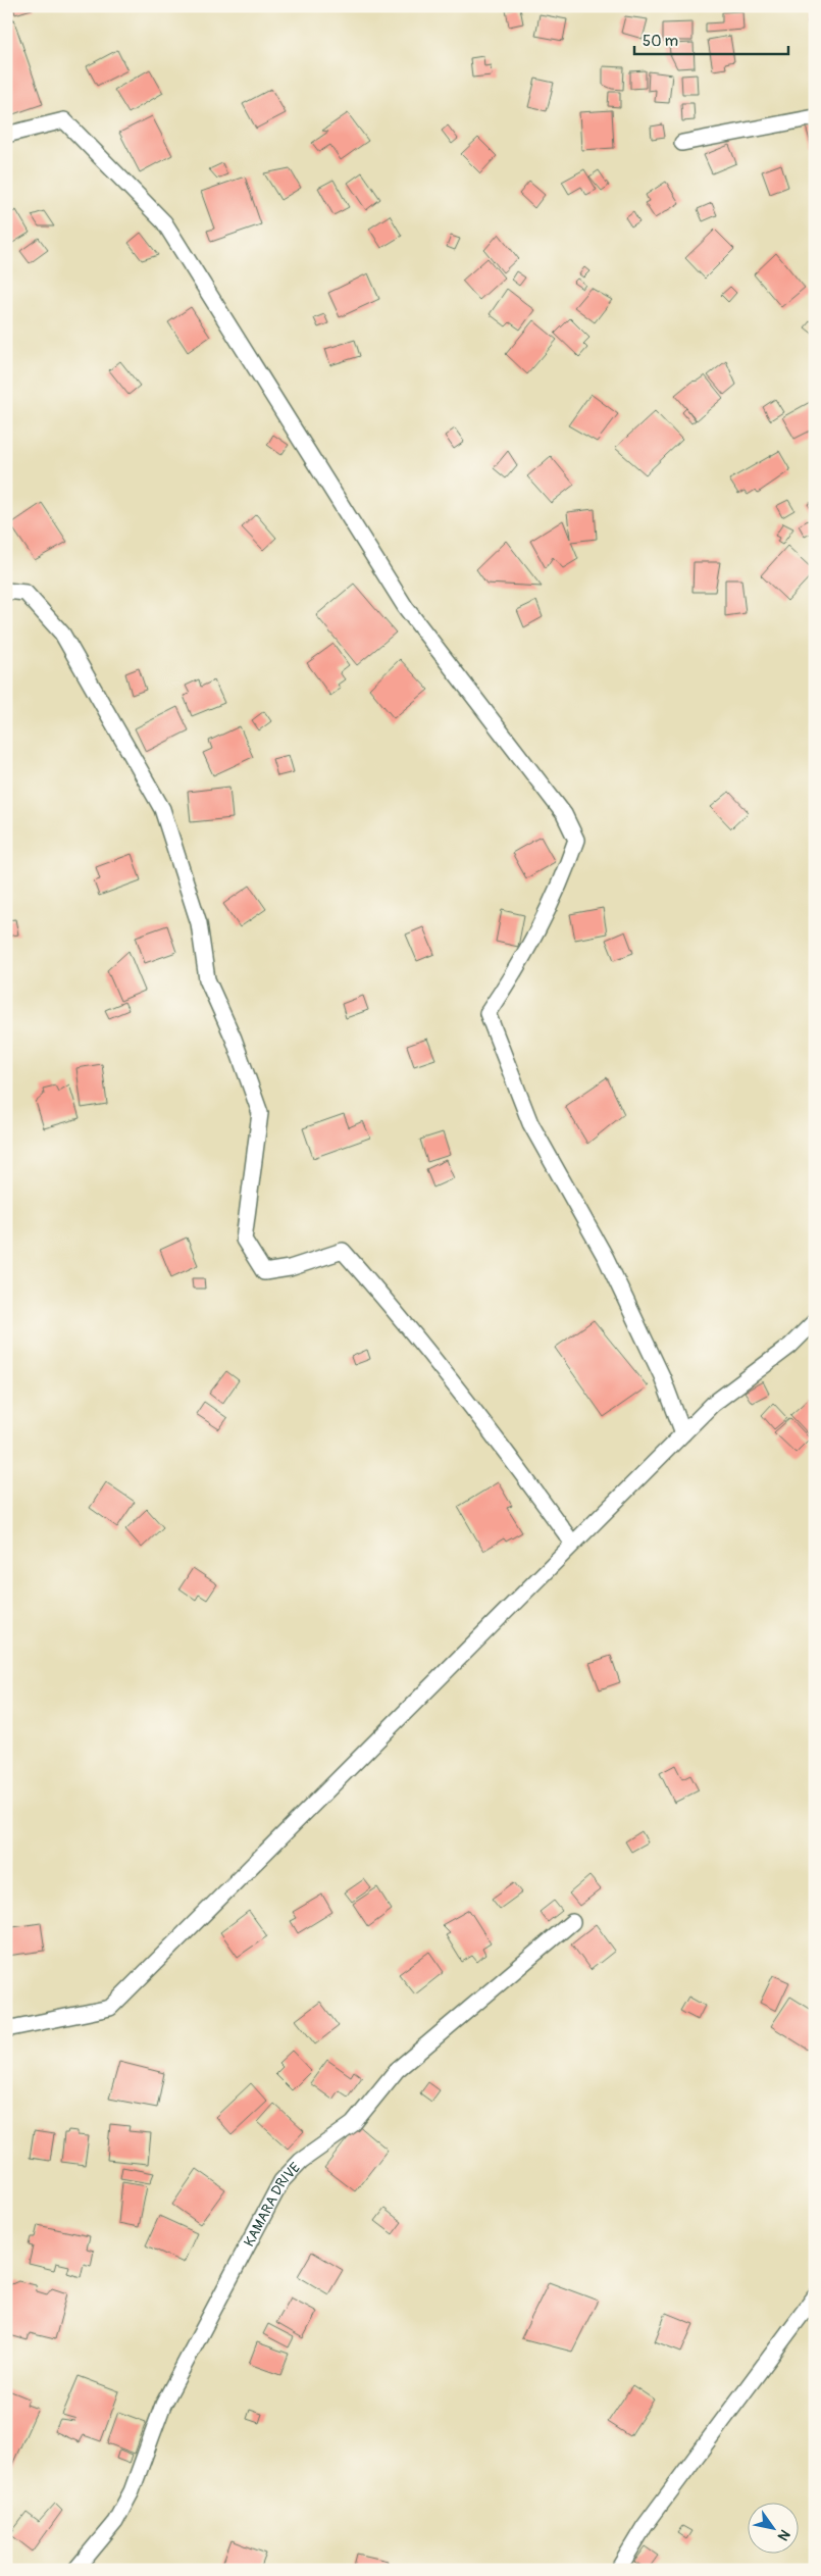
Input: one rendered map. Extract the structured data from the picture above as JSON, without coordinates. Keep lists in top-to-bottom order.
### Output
{
  "streets": {
    "street": ["KAMARA DRIVE"]
  },
  "scale_bar": "50 m",
  "north": "bottom right"
}
